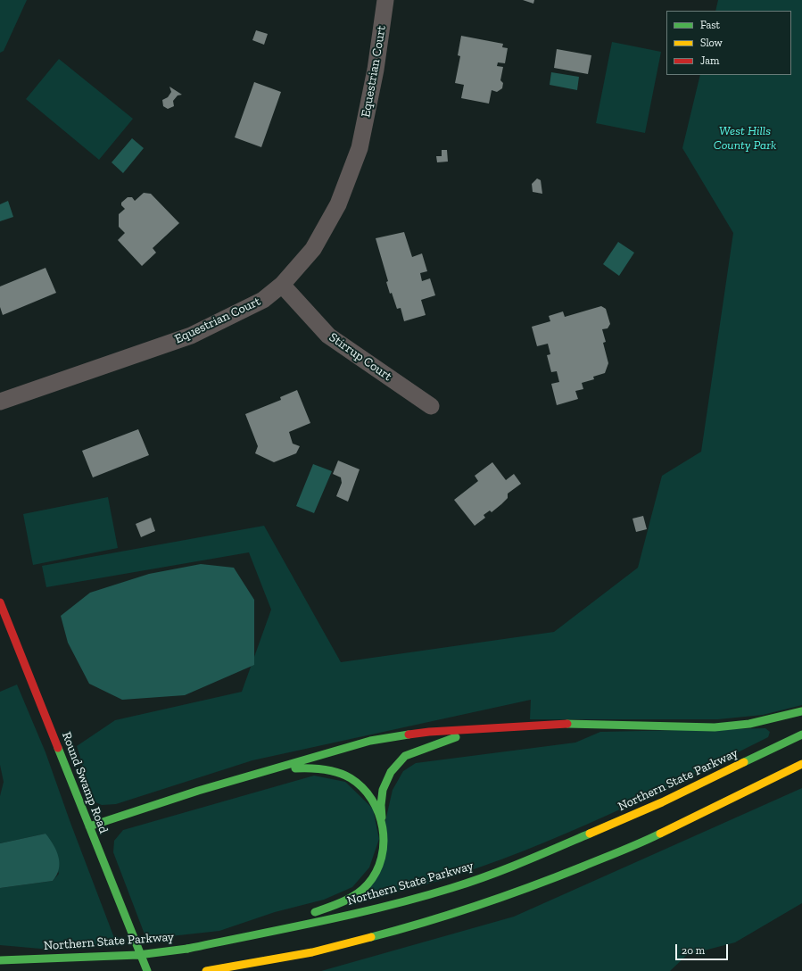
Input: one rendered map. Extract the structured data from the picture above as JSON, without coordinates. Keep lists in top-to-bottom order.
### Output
{
  "streets": {
    "main road": ["Northern State Parkway", "Round Swamp Road"],
    "street": ["Equestrian Court", "Stirrup Court"]
  },
  "crossings": [
    ["Equestrian Court", "Stirrup Court"]
  ],
  "parks": ["West Hills County Park"],
  "legend": ["Fast", "Slow", "Jam"],
  "scale_bar": "20 m"
}
